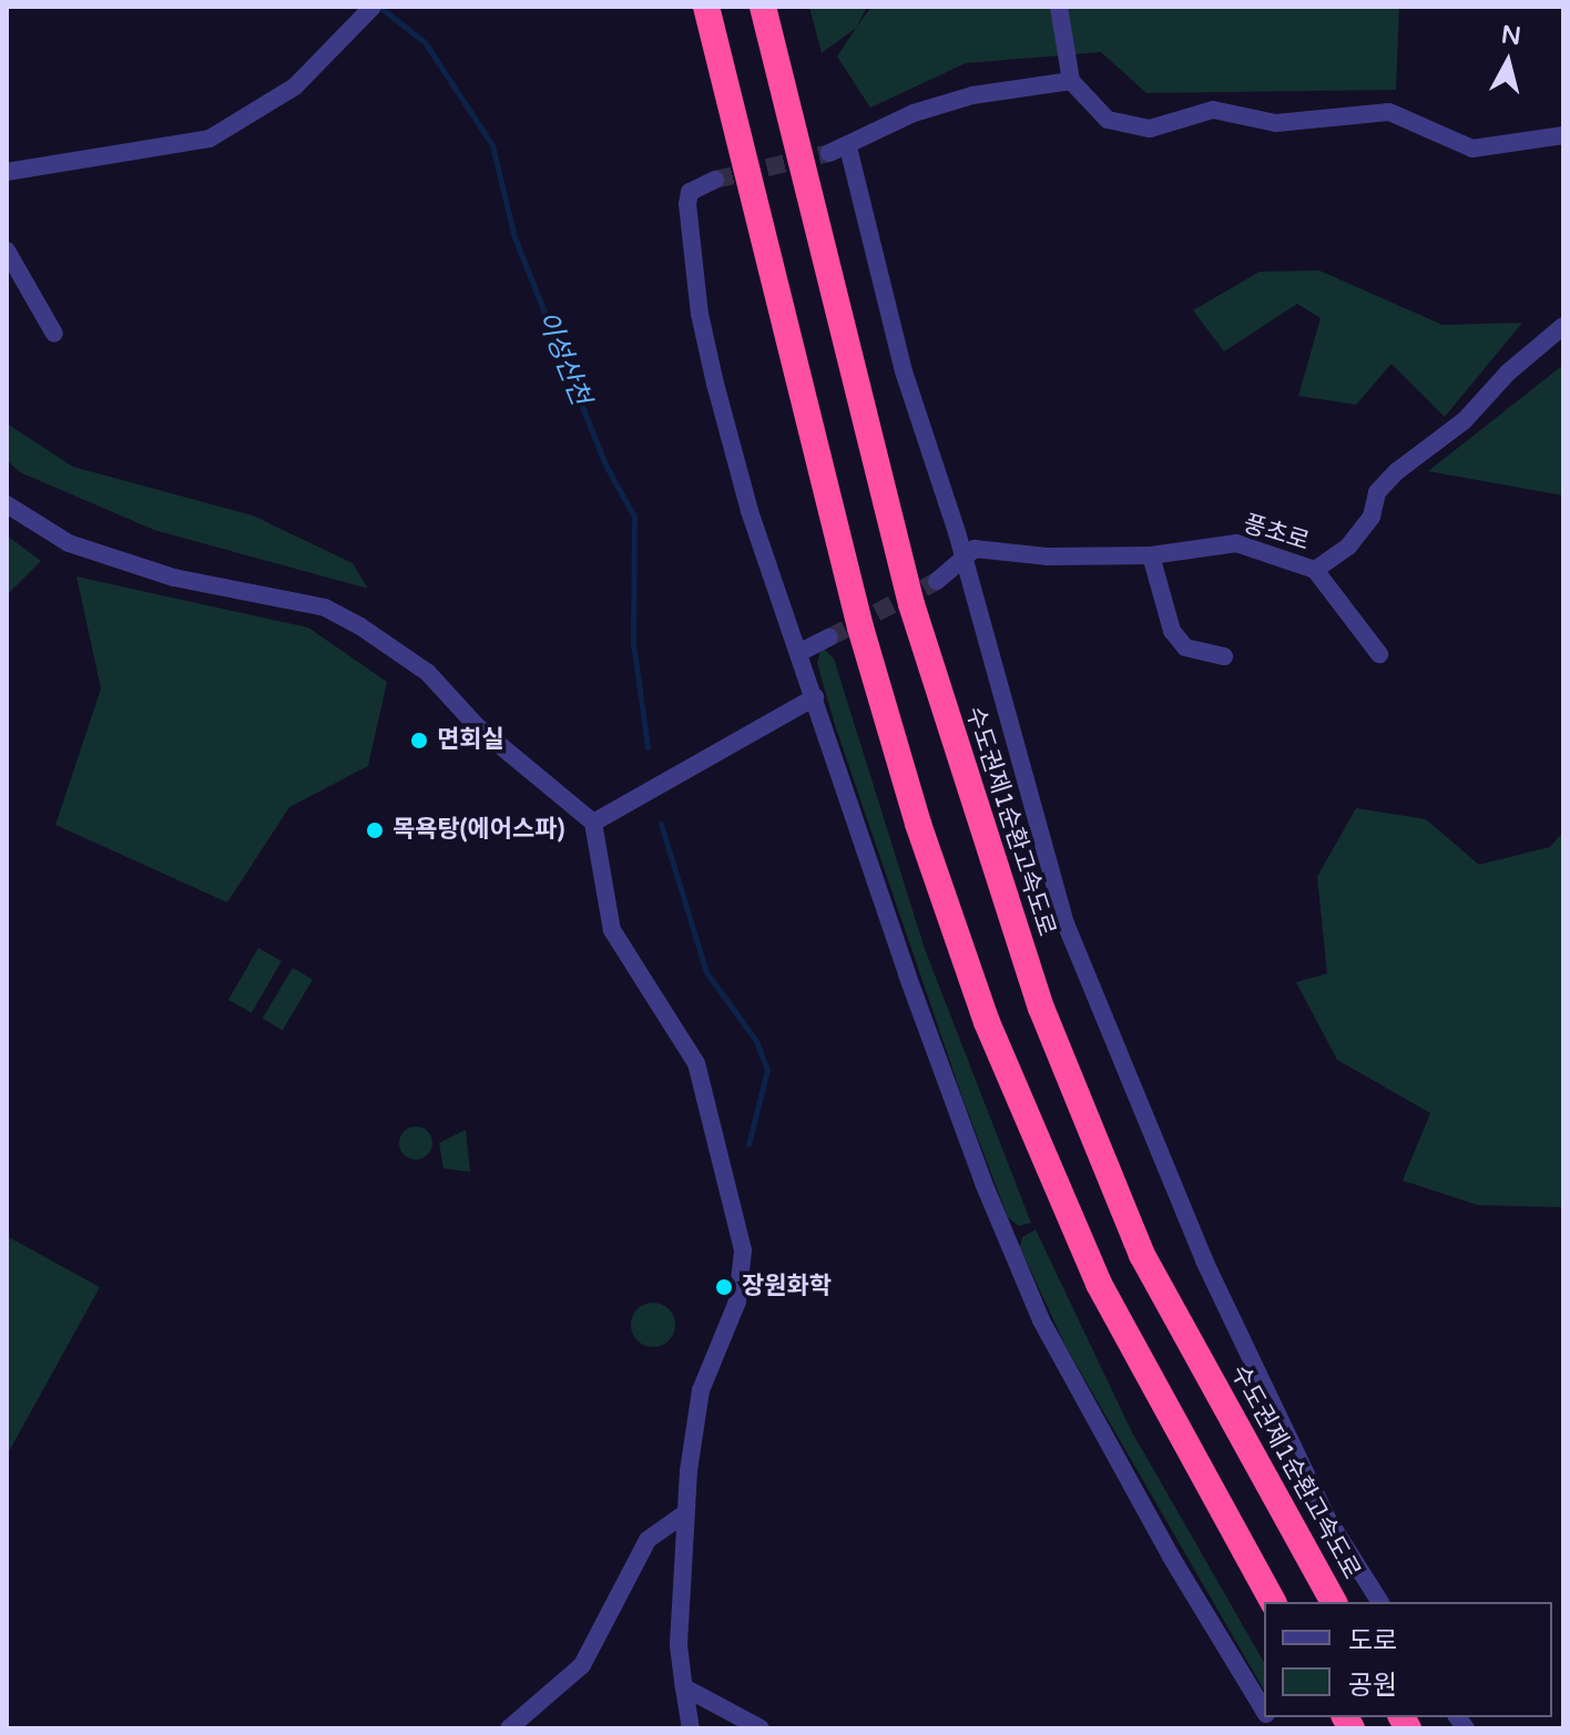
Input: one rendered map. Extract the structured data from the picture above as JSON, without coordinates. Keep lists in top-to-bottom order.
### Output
{
  "streets": {
    "highway": ["수도권제1순환고속도로"],
    "street": ["풍초로"]
  },
  "water": ["이성산천"],
  "places": ["면회실", "목욕탕(에어스파)", "장원화학"],
  "legend": ["도로", "공원"],
  "north": "top"
}
